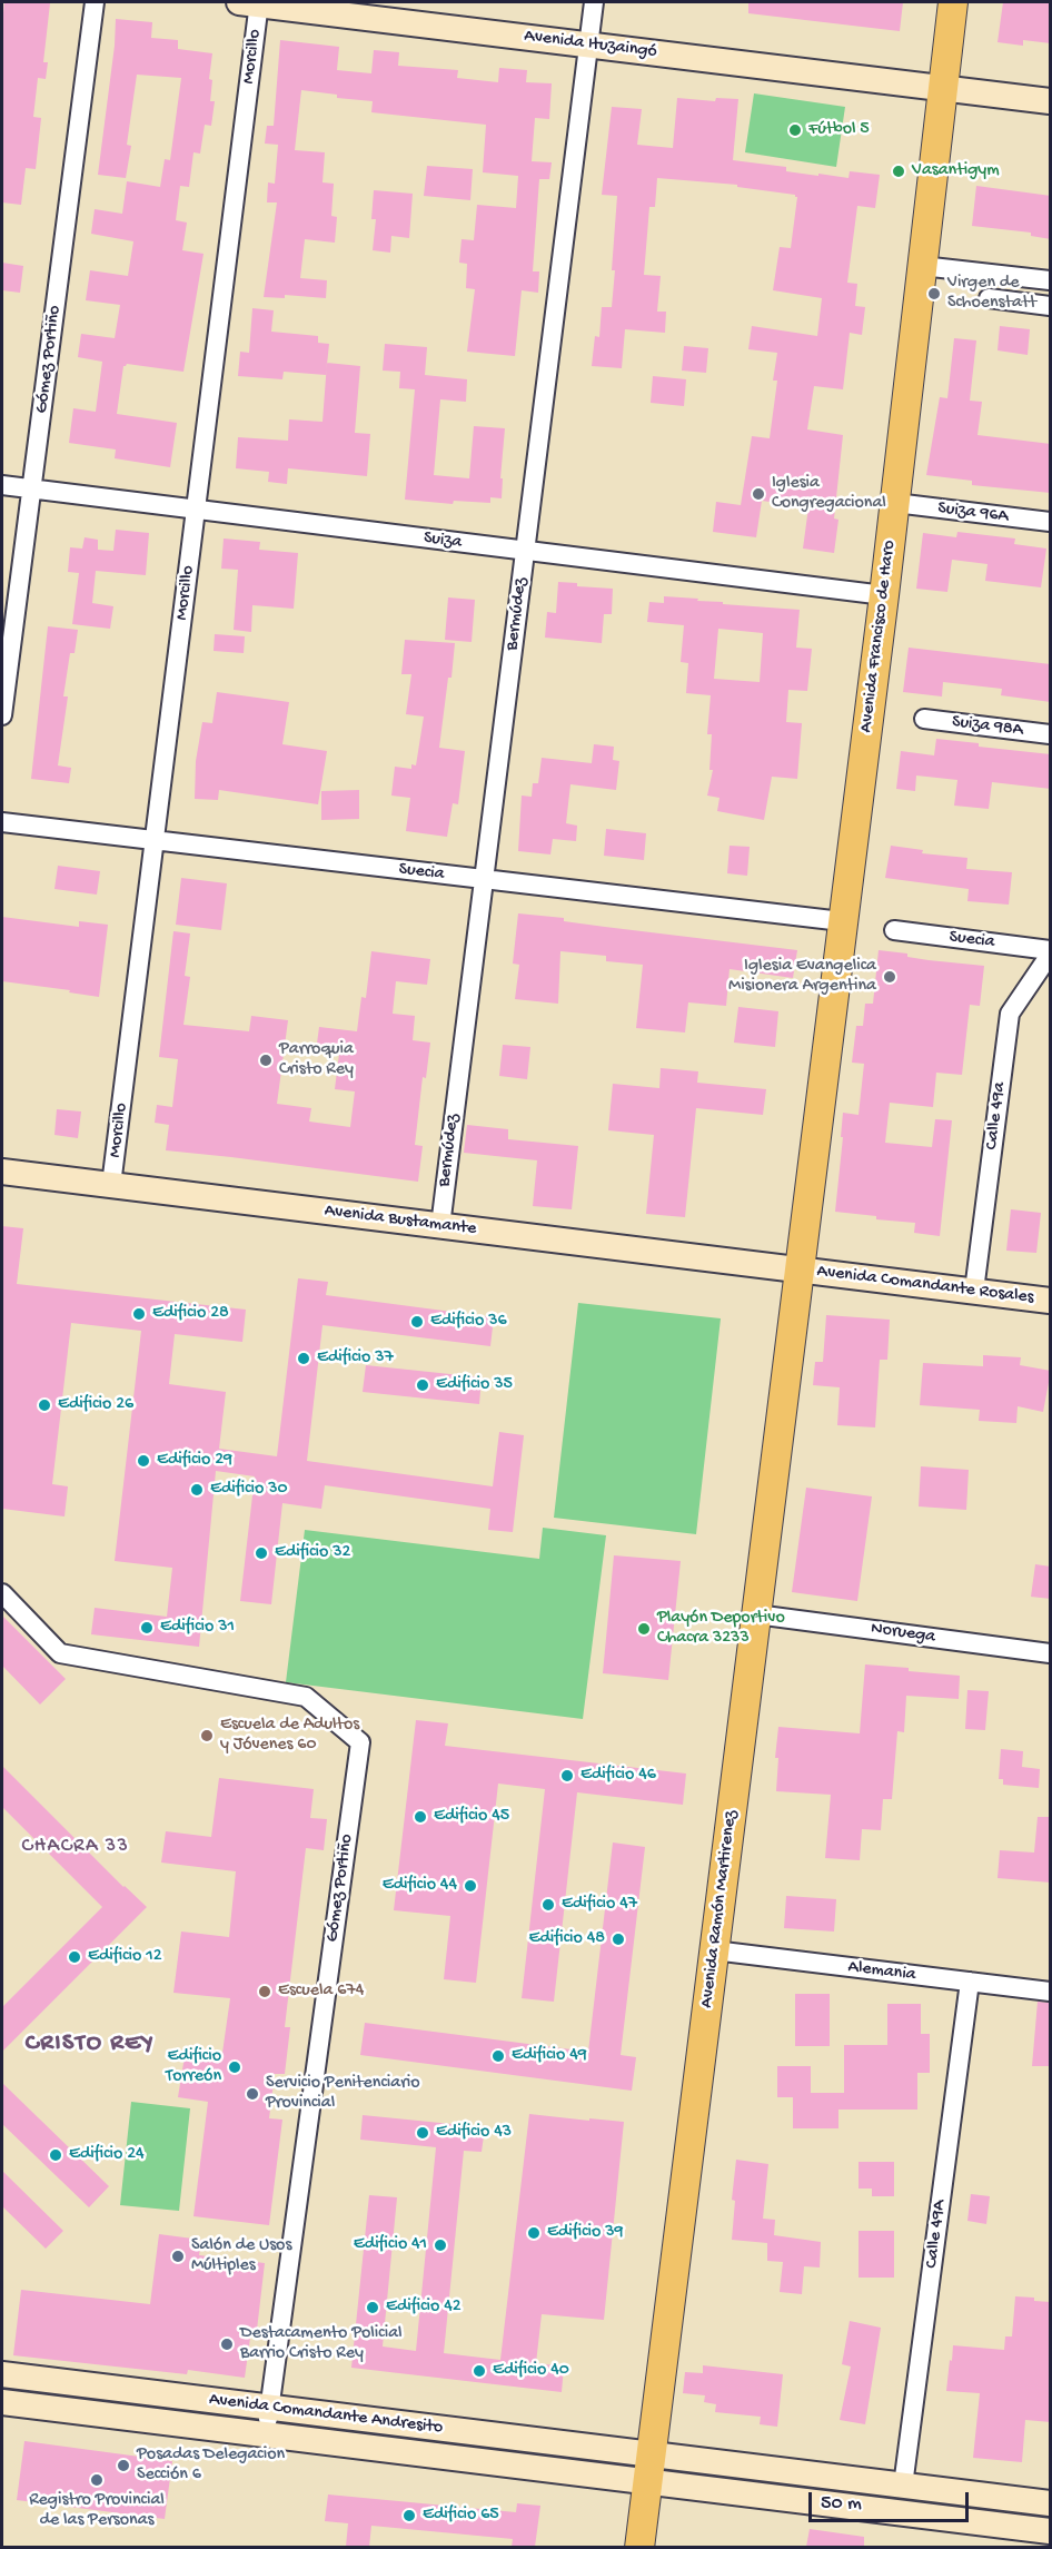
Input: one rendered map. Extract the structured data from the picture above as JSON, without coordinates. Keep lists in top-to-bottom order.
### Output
{
  "streets": {
    "main road": [
      "Avenida Ituzaingó",
      "Avenida Francisco de Haro",
      "Avenida Bustamante",
      "Avenida Comandante Rosales",
      "Avenida Ramón Martirenez",
      "Avenida Comandante Andresito"
    ],
    "street": [
      "Morcillo",
      "Gómez Portiño",
      "Suiza 96A",
      "Suiza",
      "Bermúdez",
      "Suiza 98A",
      "Suecia",
      "Calle 49a",
      "Noruega",
      "Alemania",
      "Calle 49A"
    ]
  },
  "crossings": [
    ["Avenida Ituzaingó", "Morcillo"],
    ["Avenida Ituzaingó", "Bermúdez"],
    ["Avenida Ituzaingó", "Avenida Francisco de Haro"],
    ["Morcillo", "Suiza"],
    ["Morcillo", "Suecia"],
    ["Morcillo", "Avenida Bustamante"],
    ["Gómez Portiño", "Suiza"],
    ["Gómez Portiño", "Avenida Comandante Andresito"],
    ["Suiza 96A", "Avenida Francisco de Haro"],
    ["Suiza", "Bermúdez"],
    ["Suiza", "Avenida Francisco de Haro"],
    ["Bermúdez", "Suecia"],
    ["Bermúdez", "Avenida Bustamante"],
    ["Avenida Francisco de Haro", "Suecia"],
    ["Avenida Francisco de Haro", "Avenida Bustamante"],
    ["Avenida Francisco de Haro", "Avenida Comandante Rosales"],
    ["Avenida Francisco de Haro", "Avenida Ramón Martirenez"],
    ["Suecia", "Calle 49a"],
    ["Calle 49a", "Avenida Comandante Rosales"],
    ["Avenida Bustamante", "Avenida Comandante Rosales"],
    ["Avenida Bustamante", "Avenida Ramón Martirenez"],
    ["Avenida Comandante Rosales", "Avenida Ramón Martirenez"],
    ["Noruega", "Avenida Ramón Martirenez"],
    ["Avenida Ramón Martirenez", "Alemania"],
    ["Avenida Ramón Martirenez", "Avenida Comandante Andresito"],
    ["Alemania", "Calle 49A"]
  ],
  "districts": ["CHACRA 33", "CRISTO REY"],
  "places": [
    "Fútbol 5",
    "Vasantigym",
    "Virgen de Schoenstatt",
    "Iglesia Congregacional",
    "Iglesia Evangelica Misionera Argentina",
    "Parroquia Cristo Rey",
    "Edificio 28",
    "Edificio 36",
    "Edificio 37",
    "Edificio 35",
    "Edificio 26",
    "Edificio 29",
    "Edificio 30",
    "Edificio 32",
    "Edificio 31",
    "Playón Deportivo Chacra 3233",
    "Escuela de Adultos y Jóvenes 60",
    "Edificio 46",
    "Edificio 45",
    "Edificio 44",
    "Edificio 47",
    "Edificio 48",
    "Edificio 12",
    "Escuela 674",
    "Edificio 49",
    "Edificio Torreón",
    "Servicio Penitenciario Provincial",
    "Edificio 43",
    "Edificio 24",
    "Edificio 39",
    "Edificio 41",
    "Salón de Usos Múltiples",
    "Edificio 42",
    "Destacamento Policial Barrio Cristo Rey",
    "Edificio 40",
    "Posadas Delegacion Sección 6",
    "Registro Provincial de las Personas",
    "Edificio 65"
  ],
  "scale_bar": "50 m"
}
